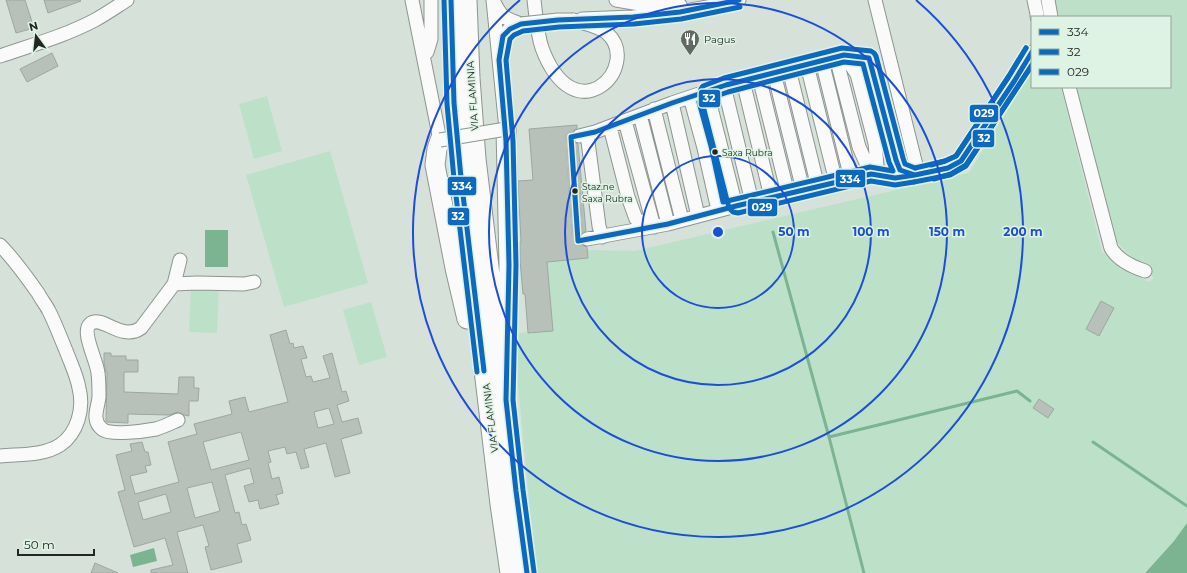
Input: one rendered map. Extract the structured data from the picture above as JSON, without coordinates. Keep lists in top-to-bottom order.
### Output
{
  "streets": {
    "highway": ["VIA FLAMINIA"]
  },
  "places": {
    "restaurant": ["Pagus"],
    "other": ["Saxa Rubra", "Staz.ne Saxa Rubra"]
  },
  "lines": ["transit line 334", "transit line 32", "transit line 029"],
  "legend": ["334", "32", "029"],
  "scale_bar": "50 m",
  "north": "top",
  "rings": [
    "50 m",
    "100 m",
    "150 m",
    "200 m"
  ]
}
